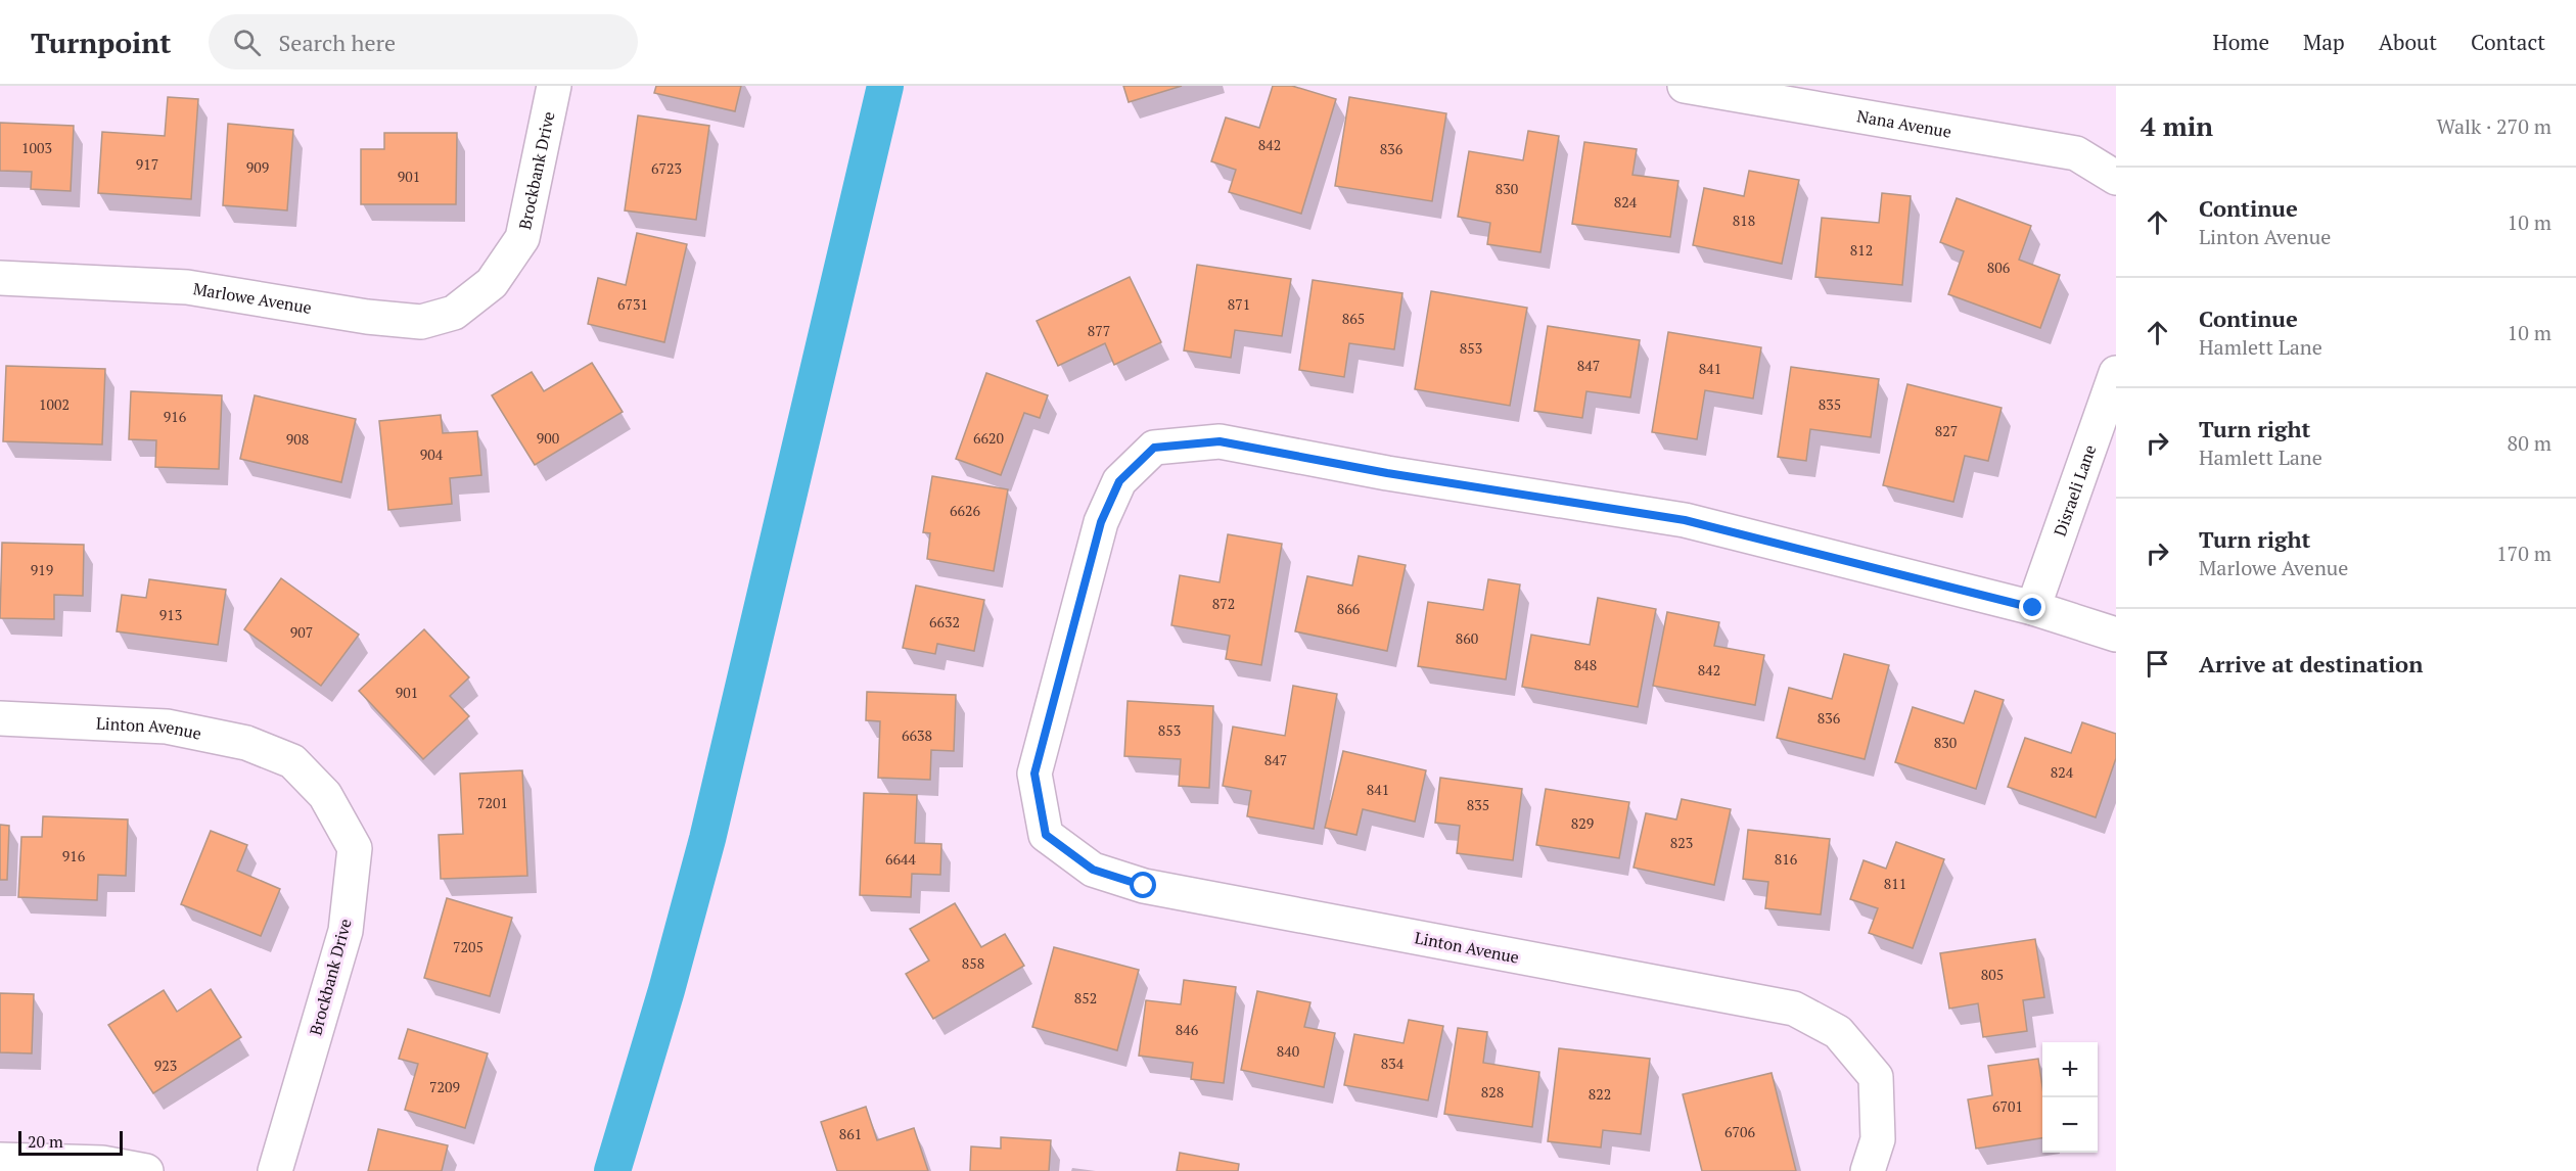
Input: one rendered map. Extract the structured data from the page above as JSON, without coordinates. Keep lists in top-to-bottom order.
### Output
{
  "streets": {
    "street": [
      "Nana Avenue",
      "Brockbank Drive",
      "Marlowe Avenue",
      "Disraeli Lane",
      "Linton Avenue"
    ]
  },
  "crossings": [
    ["Brockbank Drive", "Marlowe Avenue"],
    ["Brockbank Drive", "Linton Avenue"],
    ["Disraeli Lane", "Linton Avenue"]
  ],
  "house_numbers": [
    "842",
    "1003",
    "836",
    "917",
    "909",
    "6723",
    "901",
    "830",
    "824",
    "818",
    "812",
    "806",
    "6731",
    "871",
    "865",
    "877",
    "853",
    "847",
    "841",
    "1002",
    "835",
    "916",
    "827",
    "900",
    "6620",
    "908",
    "904",
    "6626",
    "919",
    "872",
    "866",
    "913",
    "6632",
    "907",
    "860",
    "848",
    "842",
    "901",
    "836",
    "853",
    "6638",
    "830",
    "847",
    "824",
    "841",
    "7201",
    "835",
    "829",
    "823",
    "916",
    "6644",
    "816",
    "811",
    "7205",
    "858",
    "805",
    "852",
    "846",
    "840",
    "834",
    "923",
    "7209",
    "828",
    "822",
    "6701",
    "6706",
    "861"
  ],
  "scale_bar": "20 m",
  "page": {
    "header": "Turnpoint",
    "search": "Search here",
    "nav": [
      "Home",
      "Map",
      "About",
      "Contact"
    ],
    "heading": ["4 min", "Walk · 270 m"],
    "list": [
      ["Continue", "Linton Avenue", "10 m"],
      ["Continue", "Hamlett Lane", "10 m"],
      ["Turn right", "Hamlett Lane", "80 m"],
      ["Turn right", "Marlowe Avenue", "170 m"],
      "Arrive at destination"
    ],
    "map_buttons": ["+", "−"],
    "scale": "20 m"
  }
}
